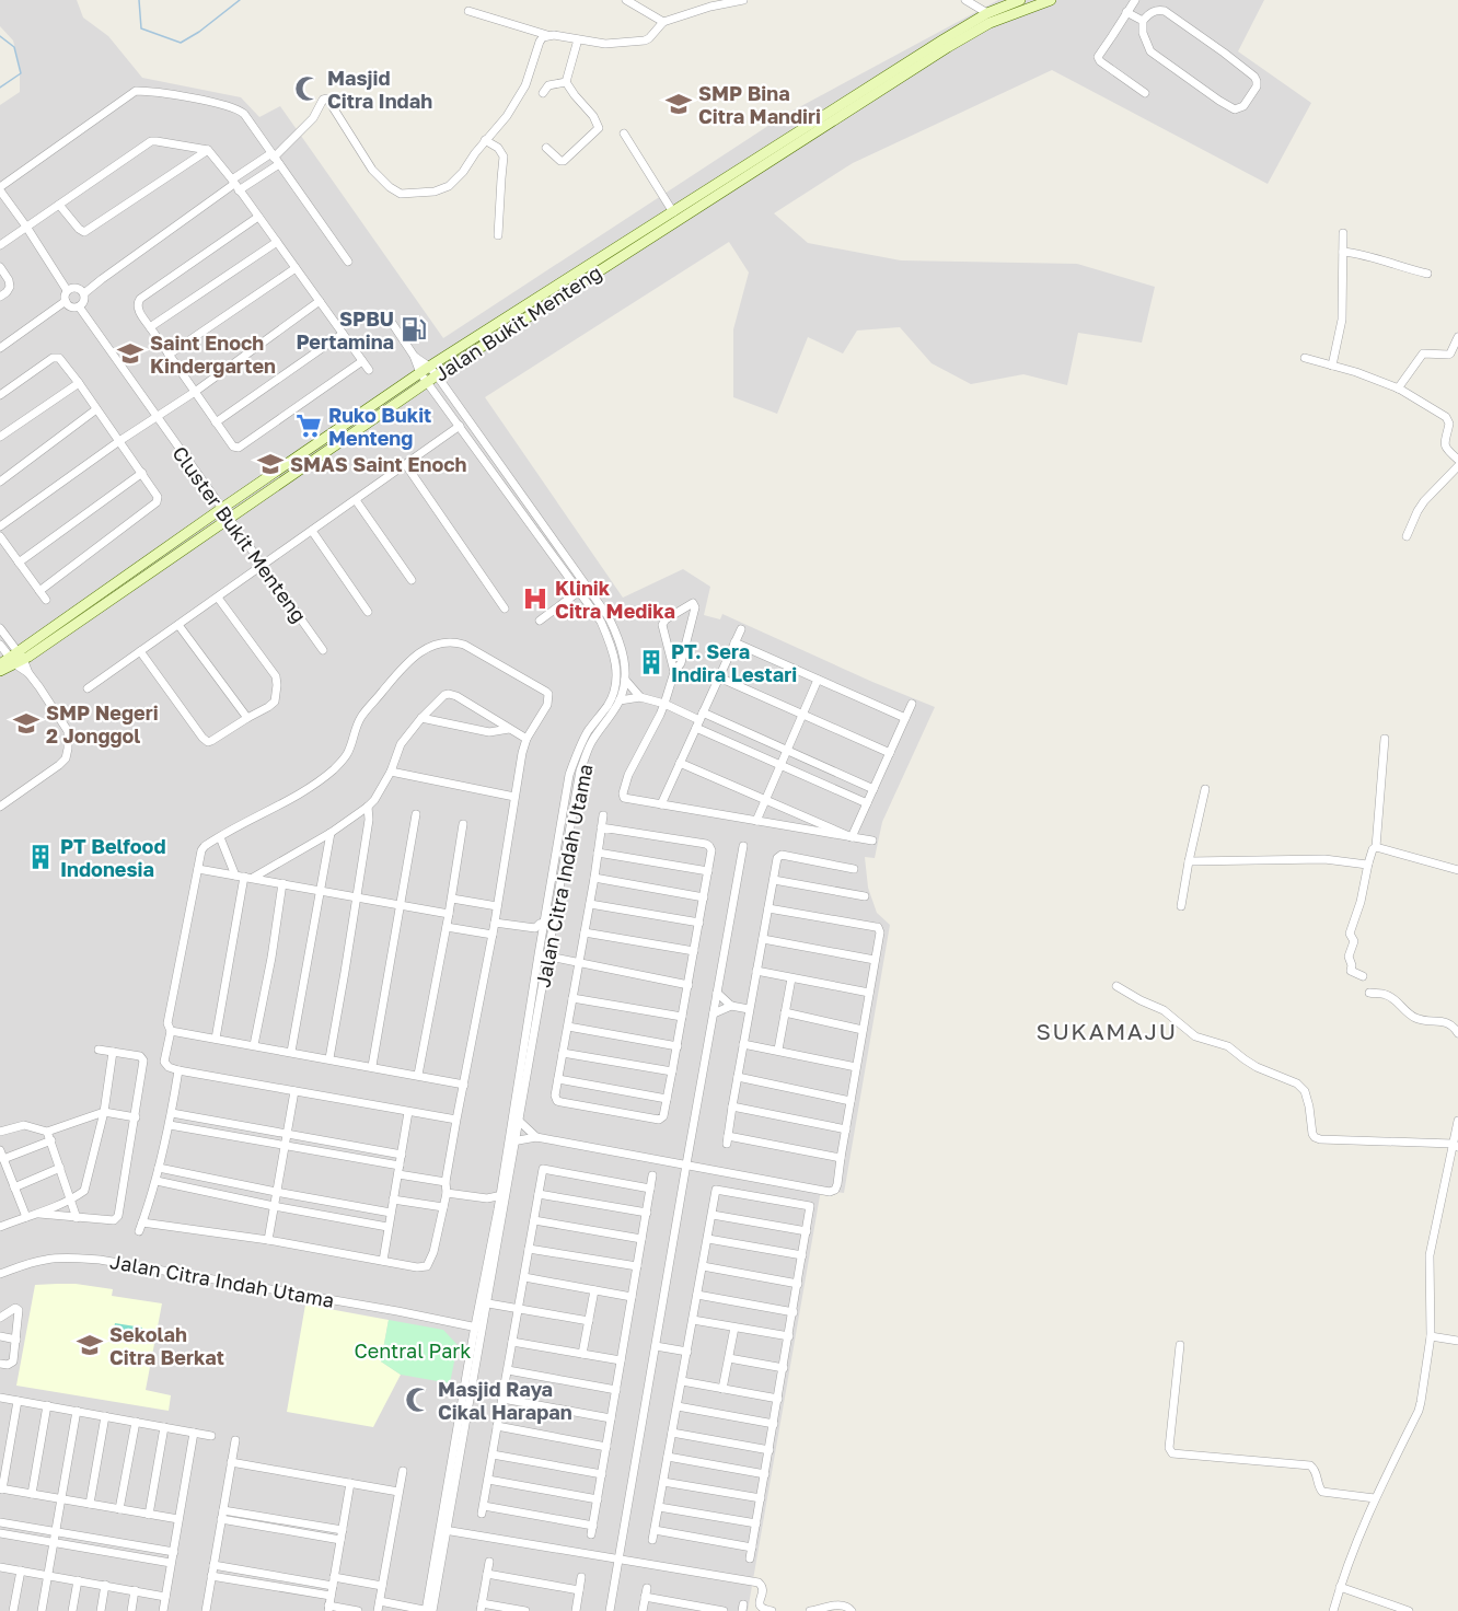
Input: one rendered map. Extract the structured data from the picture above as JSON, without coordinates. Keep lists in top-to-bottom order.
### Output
{
  "streets": {
    "street": ["Jalan Bukit Menteng", "Cluster Bukit Menteng", "Jalan Citra Indah Utama"]
  },
  "crossings": [
    ["Jalan Bukit Menteng", "Cluster Bukit Menteng"],
    ["Jalan Bukit Menteng", "Jalan Citra Indah Utama"]
  ],
  "districts": ["SUKAMAJU"],
  "parks": ["Central Park"],
  "places": {
    "mosque": ["Masjid Citra Indah", "Masjid Raya Cikal Harapan"],
    "school or university": [
      "SMP Bina Citra Mandiri",
      "Saint Enoch Kindergarten",
      "SMAS Saint Enoch",
      "SMP Negeri 2 Jonggol",
      "Sekolah Citra Berkat"
    ],
    "fuel station": ["SPBU Pertamina"],
    "supermarket": ["Ruko Bukit Menteng"],
    "hospital": ["Klinik Citra Medika"],
    "building": ["PT. Sera Indira Lestari", "PT Belfood Indonesia"]
  }
}
